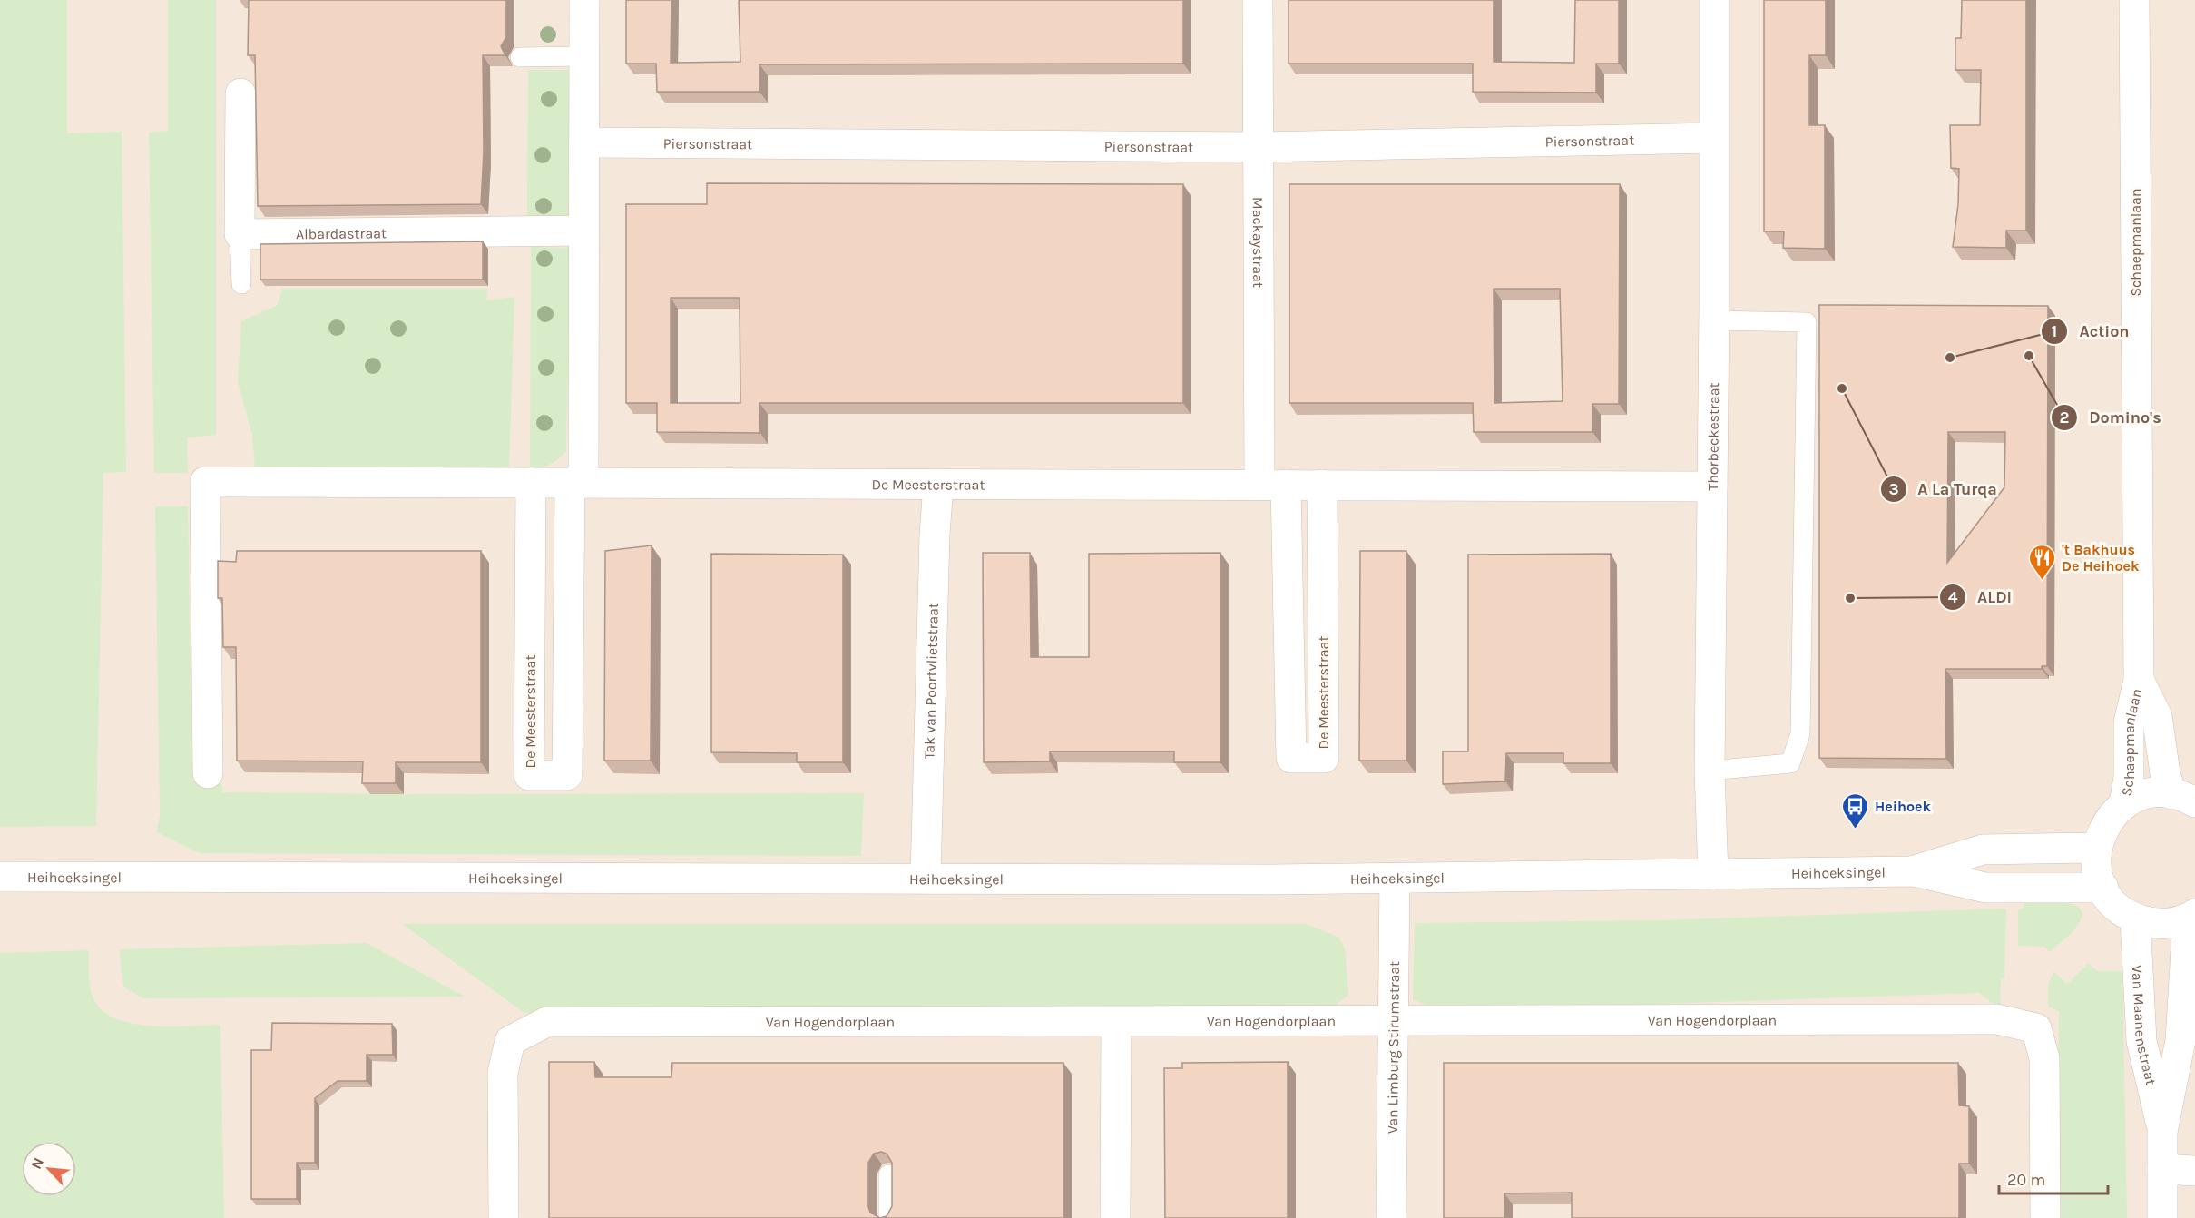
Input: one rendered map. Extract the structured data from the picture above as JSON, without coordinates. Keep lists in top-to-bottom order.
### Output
{
  "streets": {
    "street": [
      "Piersonstraat",
      "Albardastraat",
      "Mackaystraat",
      "Schaepmanlaan",
      "Thorbeckestraat",
      "De Meesterstraat",
      "Tak van Poortvlietstraat",
      "Heihoeksingel",
      "Van Hogendorplaan",
      "Van Maanenstraat",
      "Van Limburg Stirumstraat"
    ]
  },
  "crossings": [
    ["Piersonstraat", "Mackaystraat"],
    ["Piersonstraat", "Thorbeckestraat"],
    ["Mackaystraat", "De Meesterstraat"],
    ["Thorbeckestraat", "De Meesterstraat"],
    ["Thorbeckestraat", "Heihoeksingel"],
    ["De Meesterstraat", "Tak van Poortvlietstraat"],
    ["Tak van Poortvlietstraat", "Heihoeksingel"],
    ["Heihoeksingel", "Van Limburg Stirumstraat"],
    ["Van Hogendorplaan", "Van Limburg Stirumstraat"]
  ],
  "places": {
    "other": [
      "Domino's",
      "Action",
      "A La Turqa",
      "ALDI"
    ],
    "restaurant": ["'t Bakhuus De Heihoek"],
    "bus stop": ["Heihoek"]
  },
  "scale_bar": "20 m",
  "north": "top left"
}
